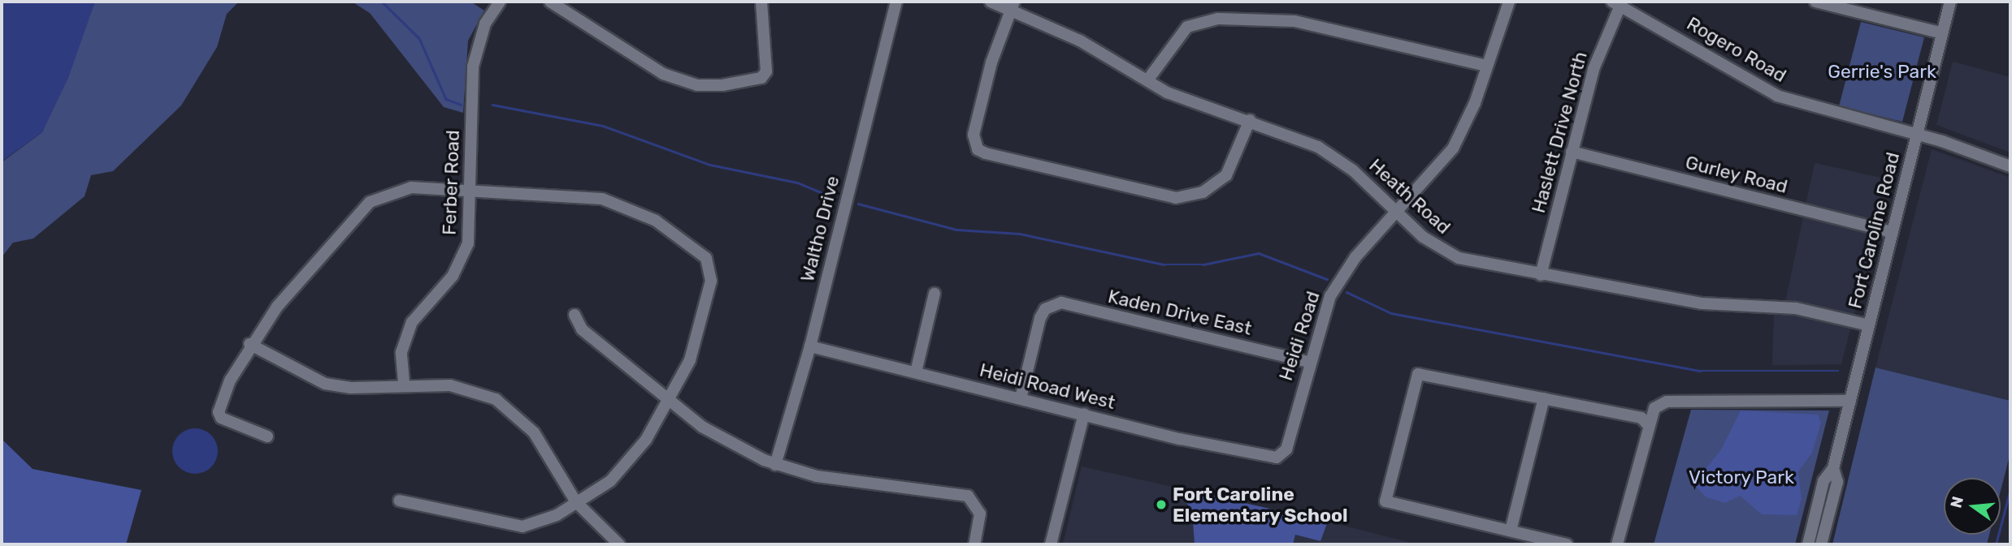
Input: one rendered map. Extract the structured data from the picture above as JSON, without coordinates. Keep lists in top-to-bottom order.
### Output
{
  "streets": {
    "street": [
      "Rogero Road",
      "Haslett Drive North",
      "Gurley Road",
      "Ferber Road",
      "Heath Road",
      "Waltho Drive",
      "Fort Caroline Road",
      "Kaden Drive East",
      "Heidi Road",
      "Heidi Road West"
    ]
  },
  "crossings": [
    ["Rogero Road", "Haslett Drive North"],
    ["Rogero Road", "Fort Caroline Road"],
    ["Haslett Drive North", "Gurley Road"],
    ["Haslett Drive North", "Heath Road"],
    ["Gurley Road", "Fort Caroline Road"],
    ["Heath Road", "Fort Caroline Road"],
    ["Heath Road", "Heidi Road"],
    ["Waltho Drive", "Heidi Road West"],
    ["Kaden Drive East", "Heidi Road"],
    ["Kaden Drive East", "Heidi Road West"],
    ["Heidi Road", "Heidi Road West"]
  ],
  "parks": ["Gerrie's Park", "Victory Park"],
  "places": ["Fort Caroline Elementary School"],
  "north": "left"
}
